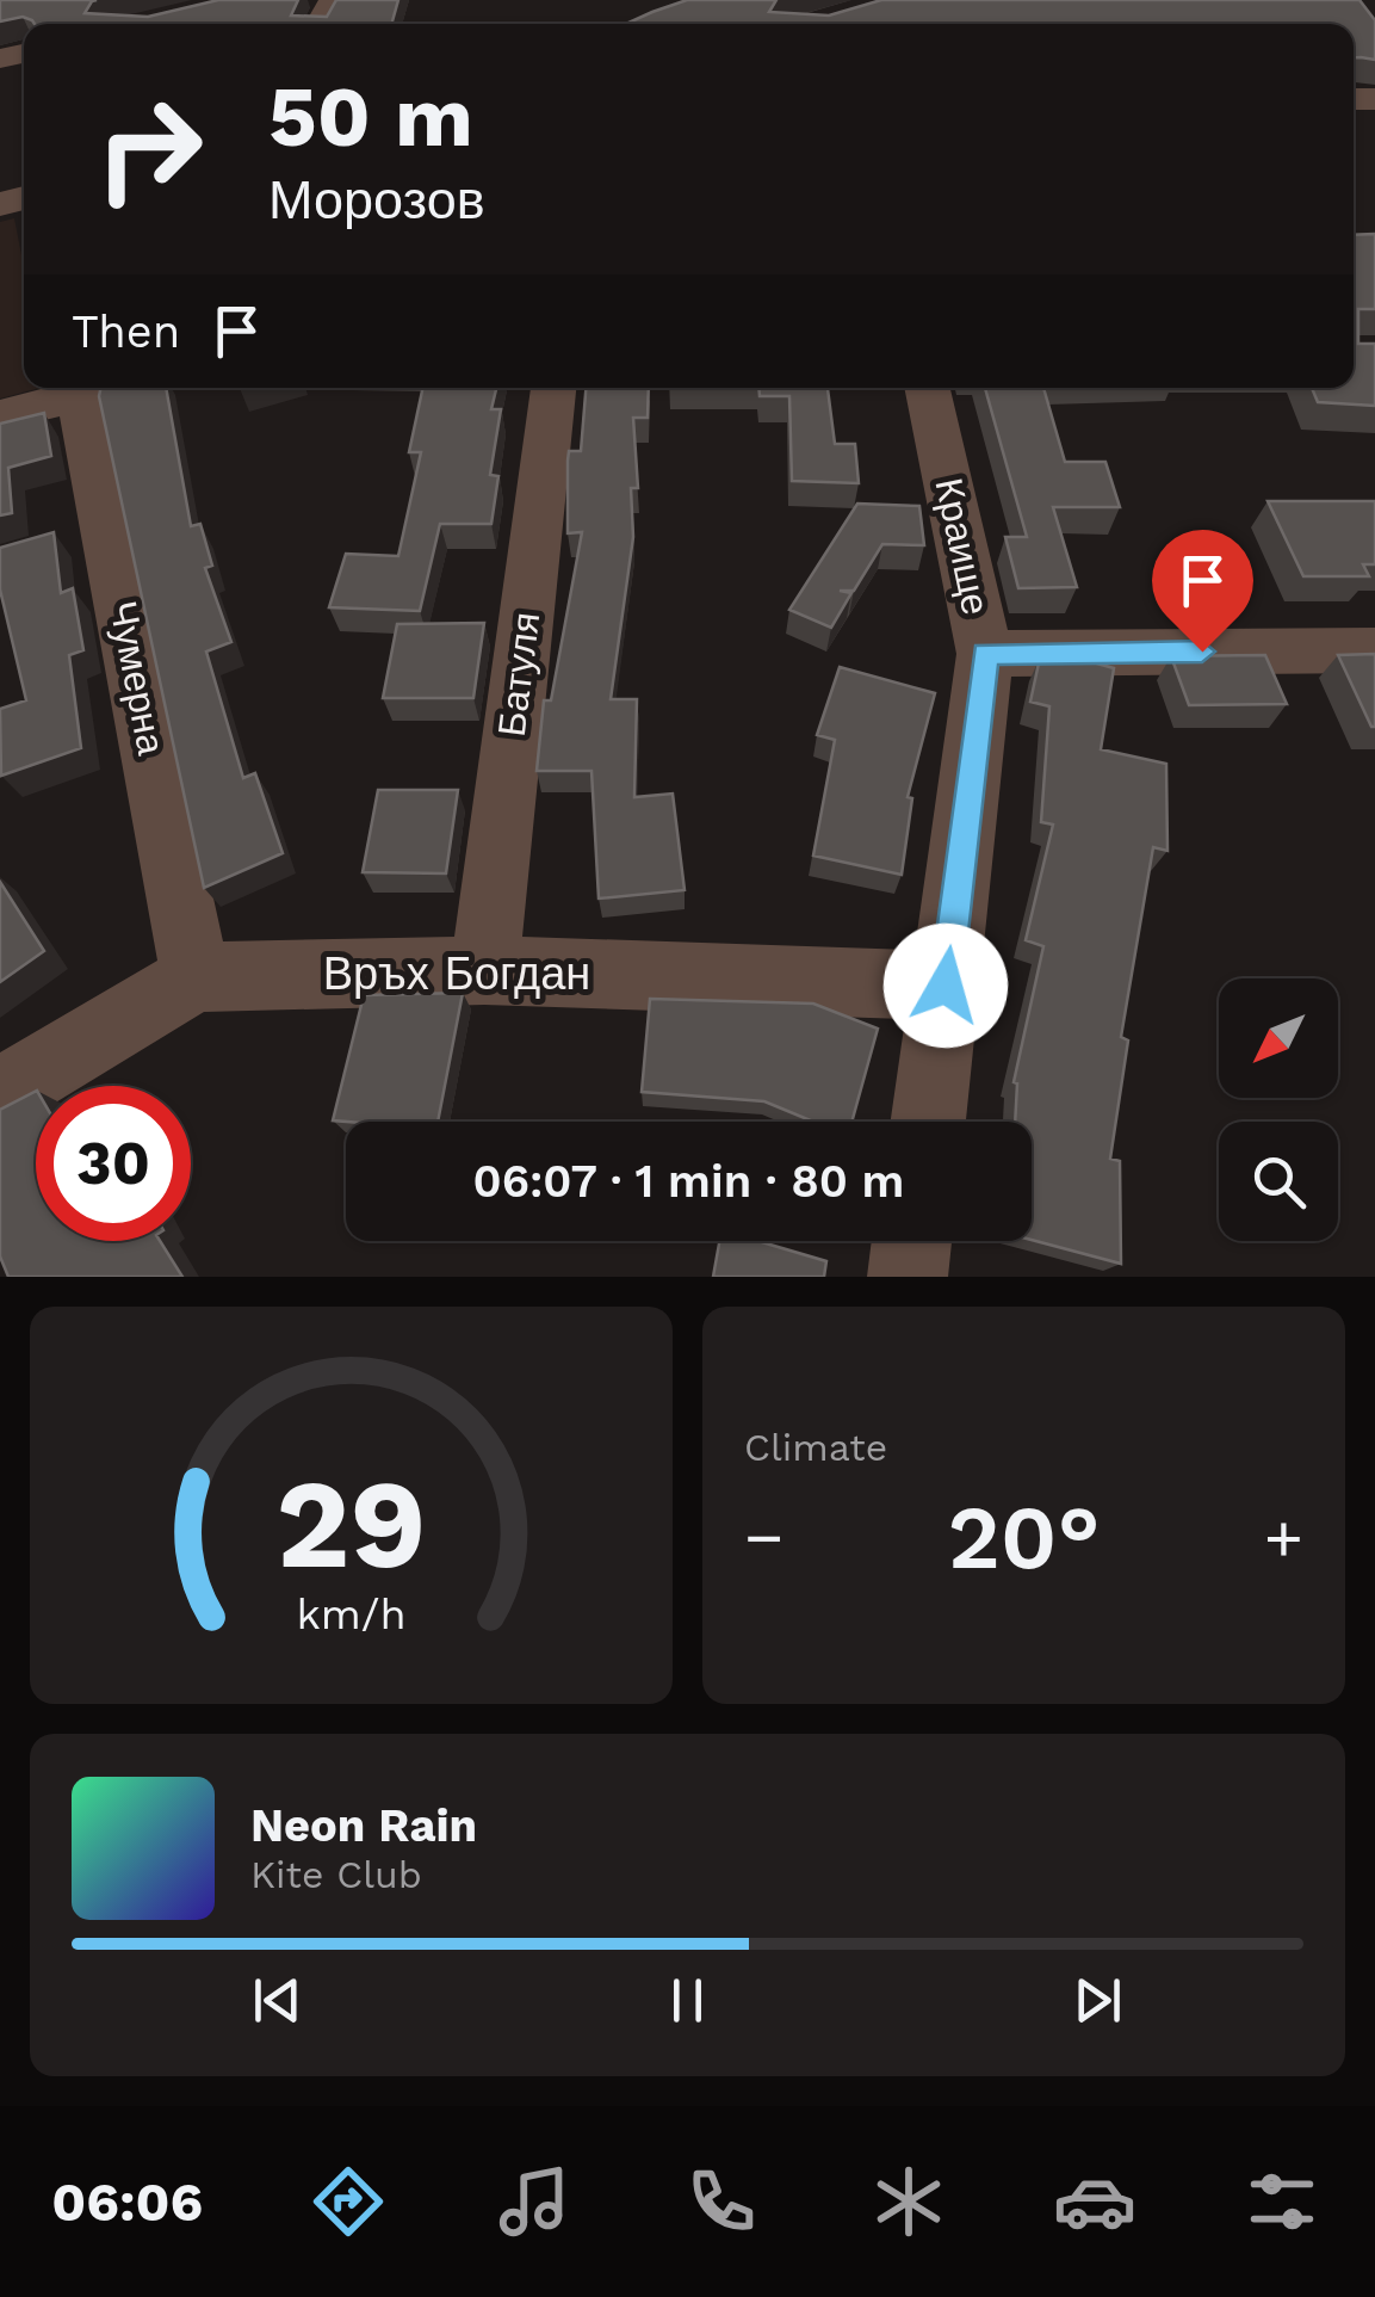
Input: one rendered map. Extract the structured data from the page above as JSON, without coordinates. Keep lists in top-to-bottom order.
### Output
{
  "streets": {
    "street": [
      "Краище",
      "Батуля",
      "Чумерна",
      "Връх Богдан"
    ]
  },
  "crossings": [
    ["Краище", "Връх Богдан"],
    ["Батуля", "Връх Богдан"],
    ["Чумерна", "Връх Богдан"]
  ],
  "north": "bottom left",
  "page": {
    "turn": ["50 m", "Морозов"],
    "then": "Then",
    "limit": "30",
    "trip": "06:07 · 1 min · 80 m",
    "tile": "Climate",
    "heat": ["−", "20°", "+"],
    "song": ["Neon Rain", "Kite Club"],
    "tabs": "06:06",
    "gauge": ["29", "km/h"]
  }
}
